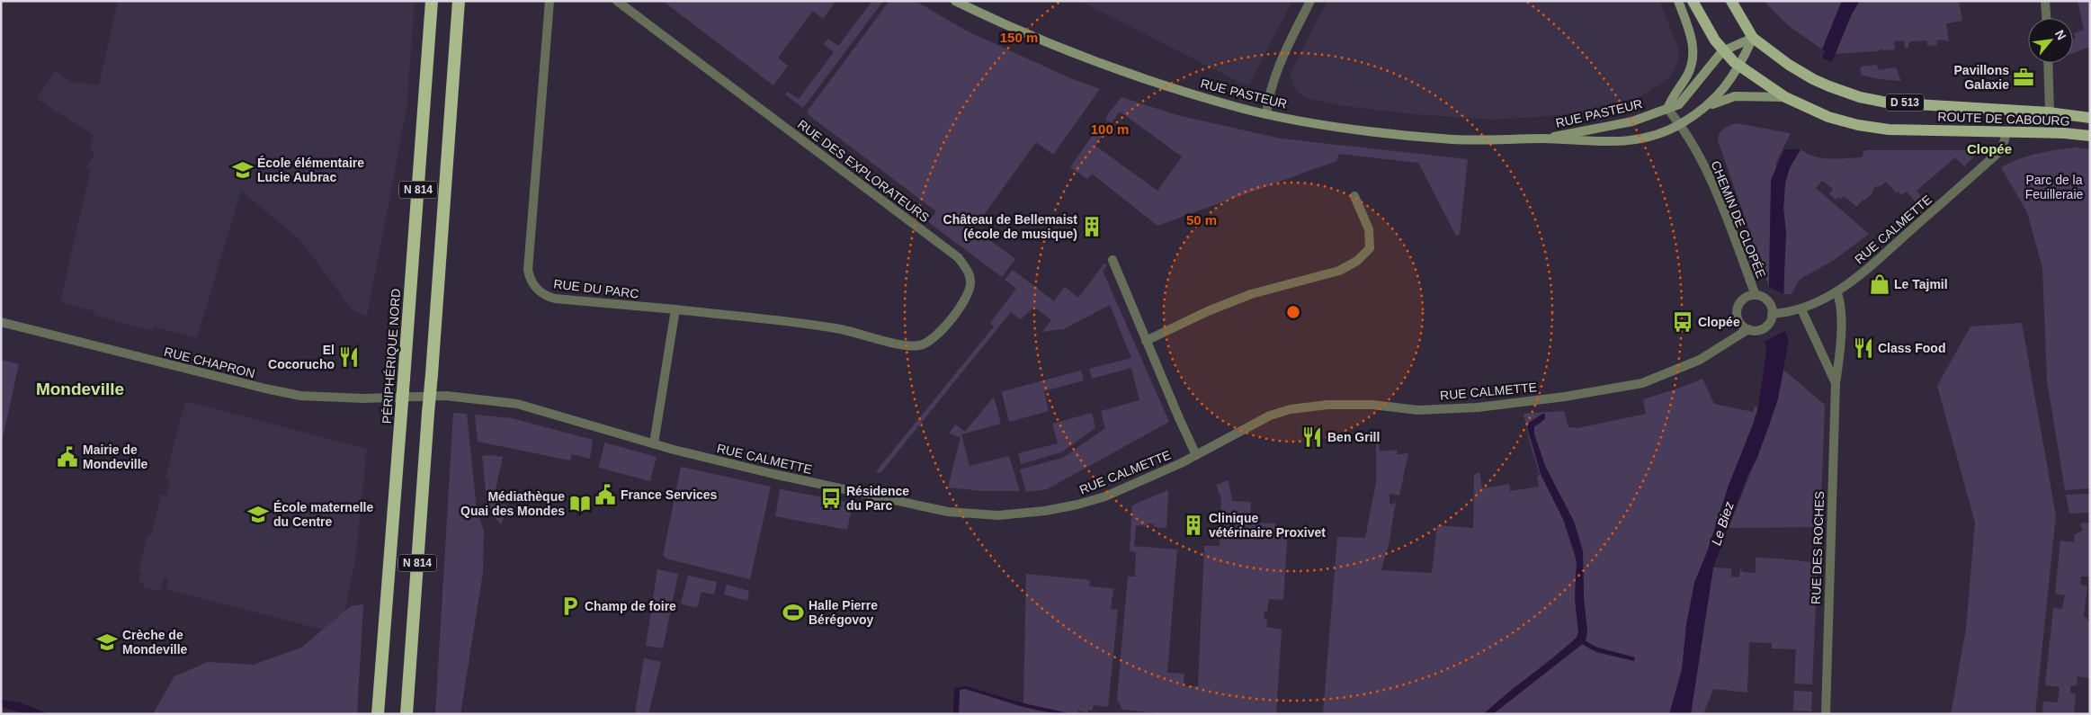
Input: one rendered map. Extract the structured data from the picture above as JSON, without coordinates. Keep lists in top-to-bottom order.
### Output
{
  "streets": {
    "highway": ["N 814", "PÉRIPHÉRIQUE NORD"],
    "main road": ["RUE PASTEUR", "D 513", "ROUTE DE CABOURG"],
    "street": [
      "RUE DES EXPLORATEURS",
      "CHEMIN DE CLOPÉE",
      "RUE CALMETTE",
      "RUE DU PARC",
      "RUE CHAPRON",
      "RUE DES ROCHES"
    ]
  },
  "crossings": [
    ["RUE PASTEUR", "D 513"],
    ["RUE PASTEUR", "ROUTE DE CABOURG"],
    ["RUE PASTEUR", "CHEMIN DE CLOPÉE"],
    ["D 513", "ROUTE DE CABOURG"],
    ["ROUTE DE CABOURG", "RUE CALMETTE"],
    ["RUE DES EXPLORATEURS", "RUE DU PARC"],
    ["CHEMIN DE CLOPÉE", "RUE CALMETTE"],
    ["RUE CALMETTE", "RUE CHAPRON"],
    ["RUE CALMETTE", "RUE DES ROCHES"]
  ],
  "districts": ["Clopée", "Mondeville"],
  "water": ["Le Biez"],
  "parks": ["Parc de la Feuilleraie"],
  "places": {
    "office": ["Pavillons Galaxie"],
    "school or university": ["École élémentaire Lucie Aubrac", "École maternelle du Centre", "Crèche de Mondeville"],
    "building": ["Château de Bellemaist (école de musique)", "Clinique vétérinaire Proxivet"],
    "shop": ["Le Tajmil"],
    "bus stop": ["Clopée", "Résidence du Parc"],
    "restaurant": ["Class Food", "El Cocorucho", "Ben Grill"],
    "public building": ["Mairie de Mondeville", "France Services"],
    "library": ["Médiathèque Quai des Mondes"],
    "parking": ["Champ de foire"],
    "sports": ["Halle Pierre Bérégovoy"]
  },
  "north": "top right",
  "rings": ["150 m", "100 m", "50 m"]
}
